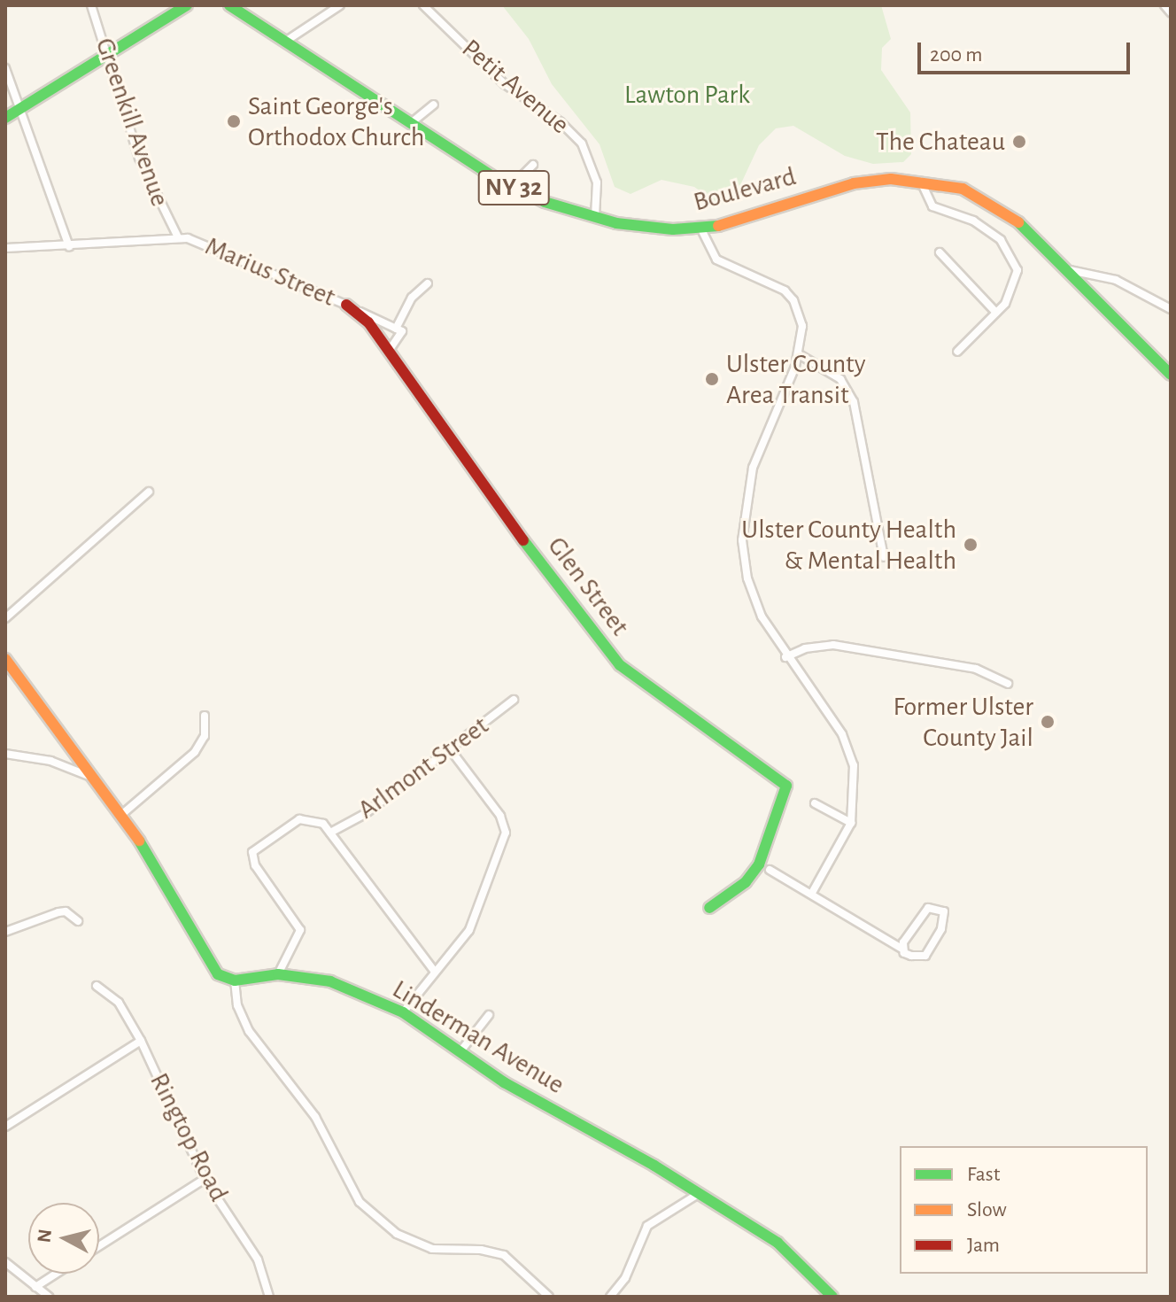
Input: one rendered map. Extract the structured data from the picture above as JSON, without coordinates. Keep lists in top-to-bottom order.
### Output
{
  "streets": {
    "street": [
      "Petit Avenue",
      "Greenkill Avenue",
      "NY 32",
      "Boulevard",
      "Marius Street",
      "Glen Street",
      "Arlmont Street",
      "Linderman Avenue",
      "Ringtop Road"
    ]
  },
  "crossings": [
    ["Petit Avenue", "Boulevard"],
    ["Greenkill Avenue", "Marius Street"],
    ["Marius Street", "Glen Street"]
  ],
  "parks": ["Lawton Park"],
  "places": [
    "Saint George's Orthodox Church",
    "The Chateau",
    "Ulster County Area Transit",
    "Ulster County Health & Mental Health",
    "Former Ulster County Jail"
  ],
  "legend": ["Fast", "Slow", "Jam"],
  "scale_bar": "200 m",
  "north": "left"
}
